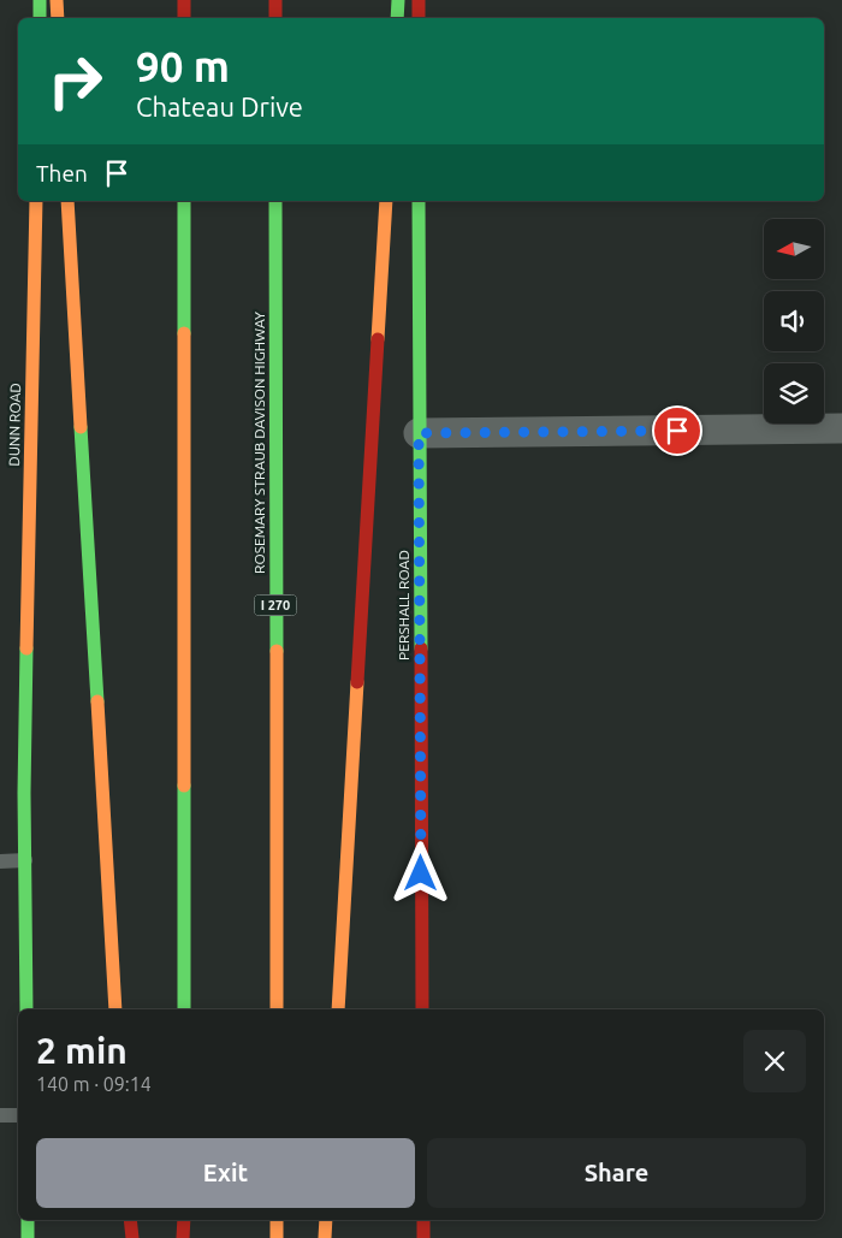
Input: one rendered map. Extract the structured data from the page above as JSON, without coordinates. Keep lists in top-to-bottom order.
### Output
{
  "streets": {
    "main road": [
      "DUNN ROAD",
      "ROSEMARY STRAUB DAVISON HIGHWAY",
      "I 270",
      "PERSHALL ROAD"
    ]
  },
  "north": "left",
  "page": {
    "turn": ["90 m", "Chateau Drive"],
    "then": "Then",
    "heading": ["2 min", "140 m · 09:14"],
    "buttons": ["Exit", "Share"]
  }
}
